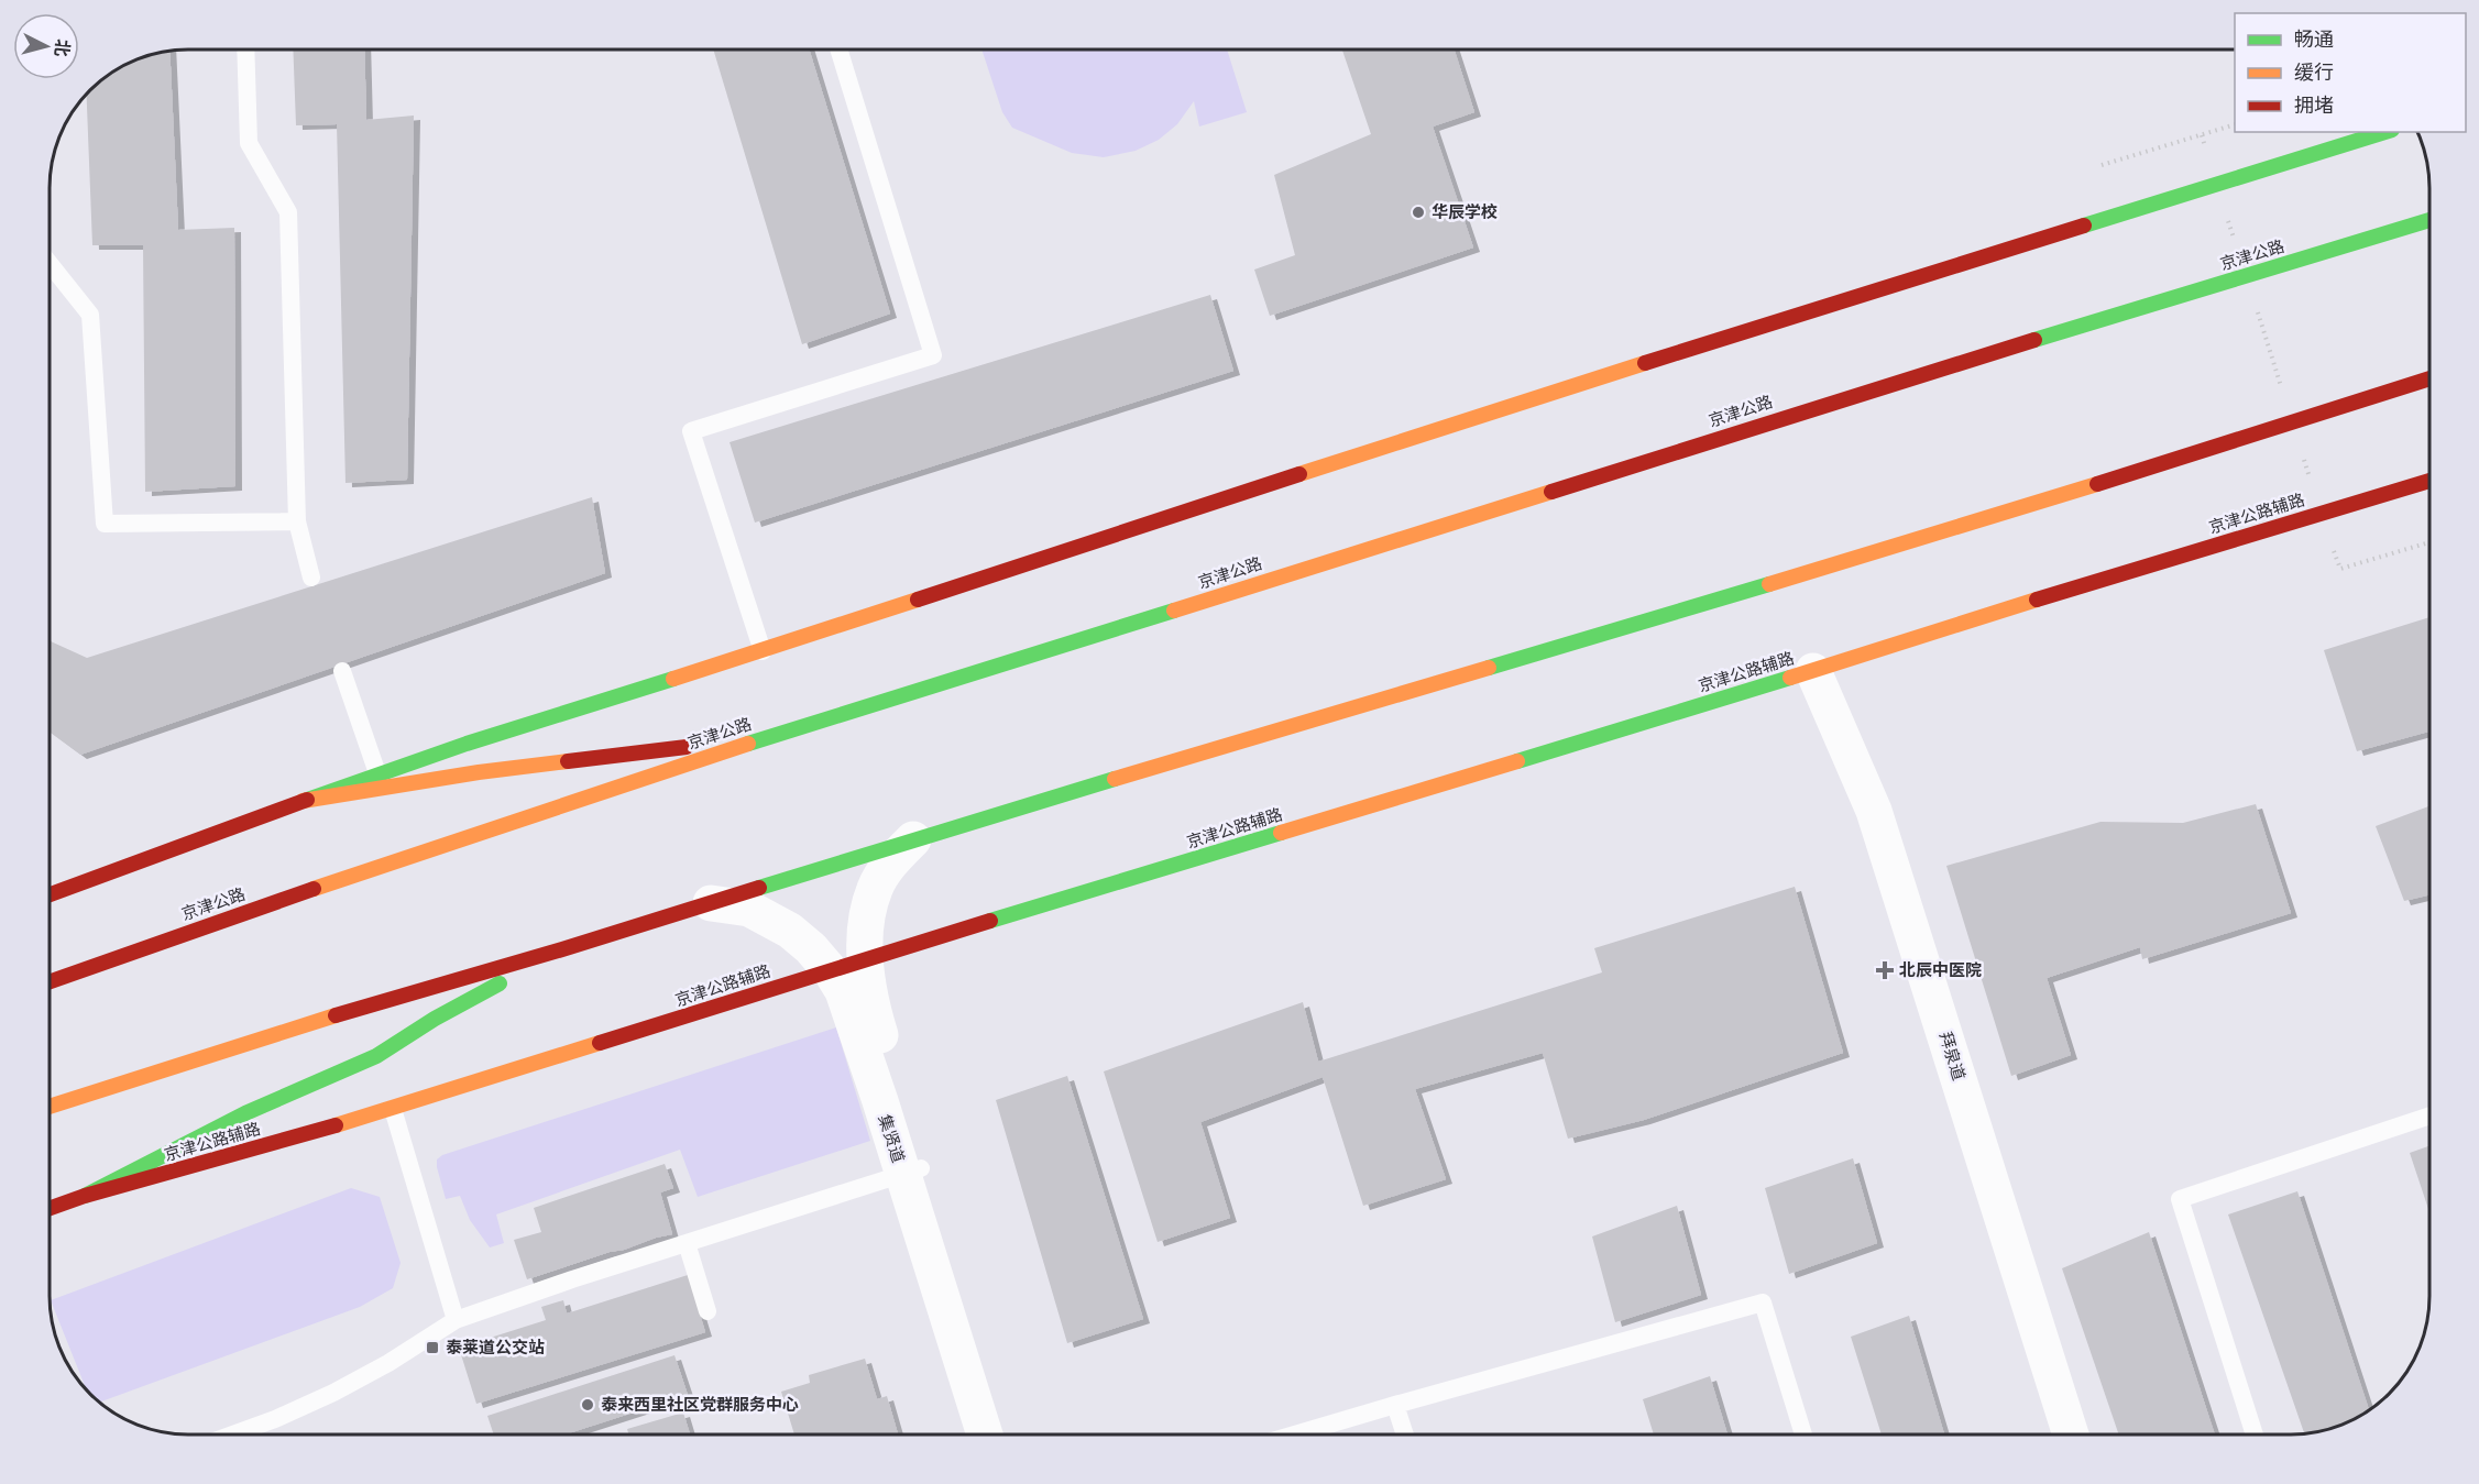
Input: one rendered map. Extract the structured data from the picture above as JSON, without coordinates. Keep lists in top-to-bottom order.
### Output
{
  "streets": {
    "main road": ["京津公路", "京津公路辅路"],
    "street": ["拜泉道", "集贤道"]
  },
  "crossings": [
    ["京津公路辅路", "拜泉道"],
    ["京津公路辅路", "集贤道"]
  ],
  "places": {
    "other": ["华辰学校", "泰来西里社区党群服务中心"],
    "health": ["北辰中医院"],
    "transit": ["泰莱道公交站"]
  },
  "legend": ["畅通", "缓行", "拥堵"],
  "north": "right"
}
